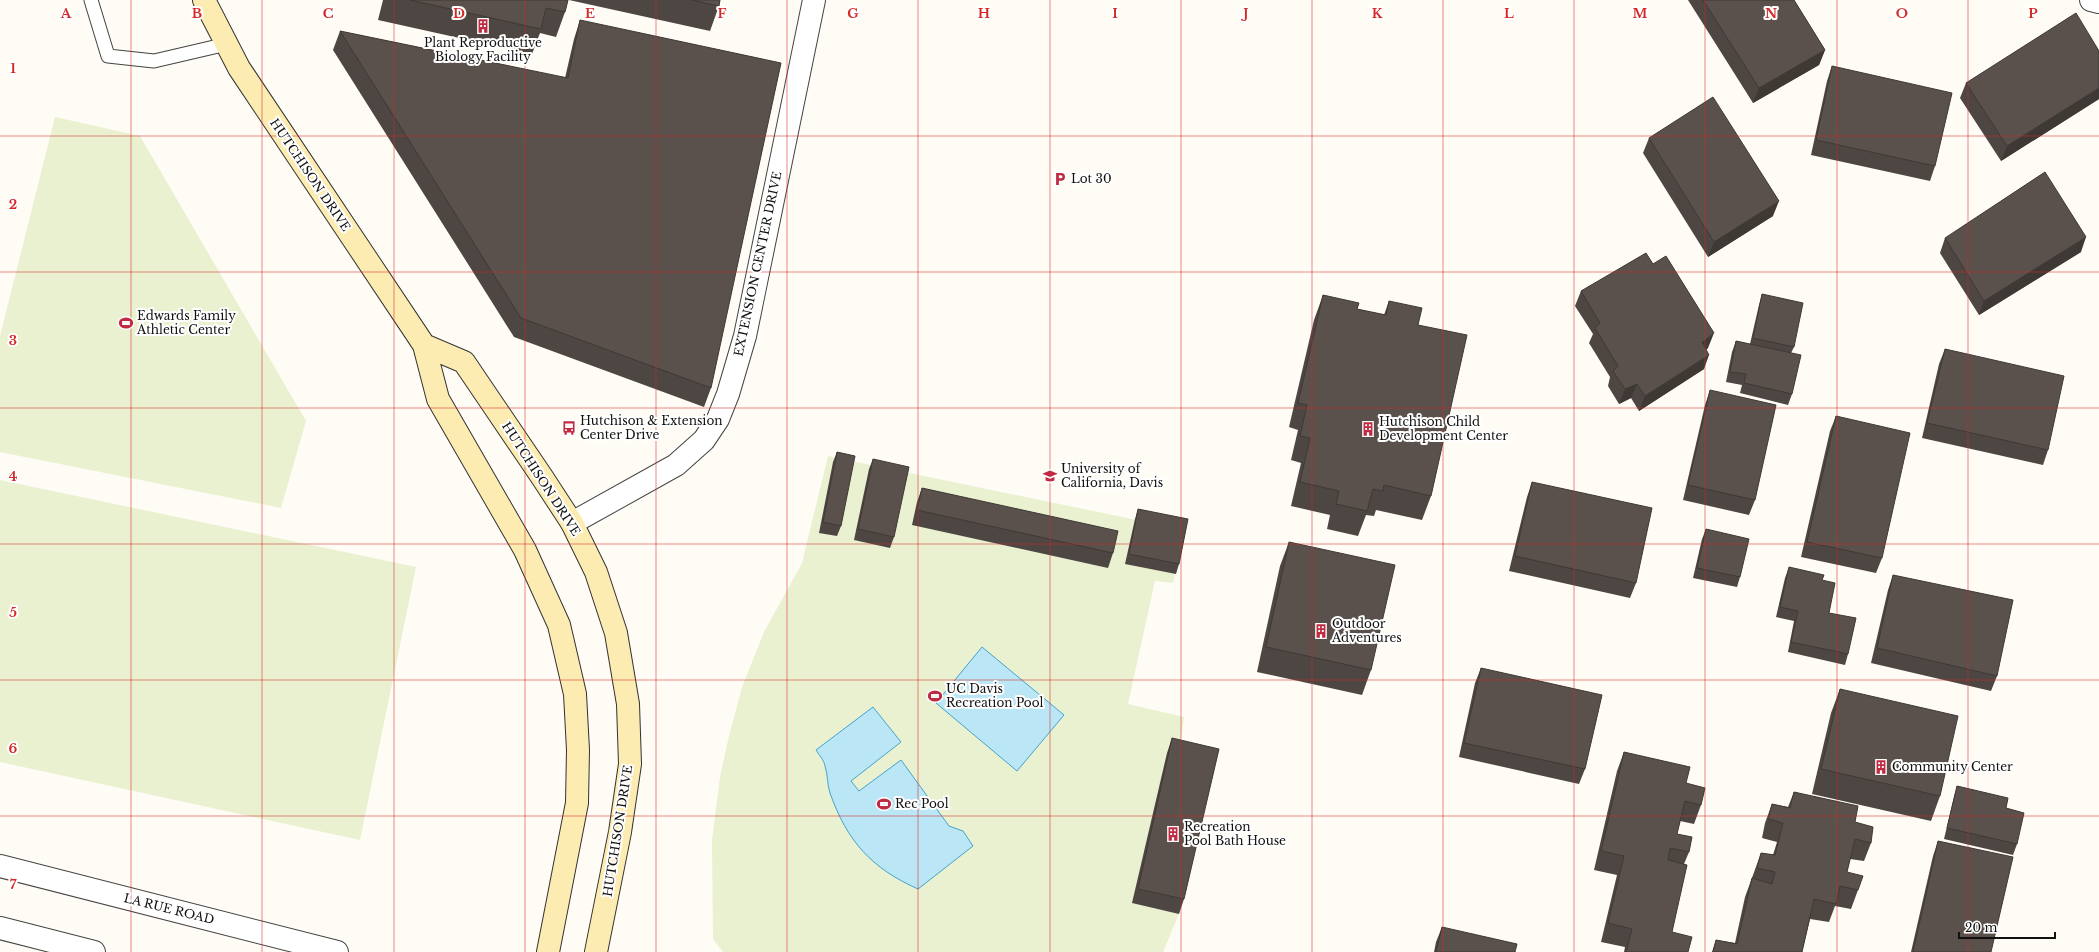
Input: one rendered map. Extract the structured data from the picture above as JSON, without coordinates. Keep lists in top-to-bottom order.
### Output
{
  "streets": {
    "main road": ["HUTCHISON DRIVE"],
    "street": ["EXTENSION CENTER DRIVE", "LA RUE ROAD"]
  },
  "crossings": [
    ["HUTCHISON DRIVE", "EXTENSION CENTER DRIVE"]
  ],
  "places": {
    "building": [
      "Plant Reproductive Biology Facility",
      "Hutchison Child Development Center",
      "Outdoor Adventures",
      "Community Center",
      "Recreation Pool Bath House"
    ],
    "parking": ["Lot 30"],
    "sports": ["Edwards Family Athletic Center", "UC Davis Recreation Pool", "Rec Pool"],
    "bus stop": ["Hutchison & Extension Center Drive"],
    "school or university": ["University of California, Davis"]
  },
  "scale_bar": "20 m",
  "grid": {
    "columns": [
      "A",
      "B",
      "C",
      "D",
      "E",
      "F",
      "G",
      "H",
      "I",
      "J",
      "K",
      "L",
      "M",
      "N",
      "O",
      "P"
    ],
    "rows": [
      "1",
      "2",
      "3",
      "4",
      "5",
      "6",
      "7"
    ]
  }
}
